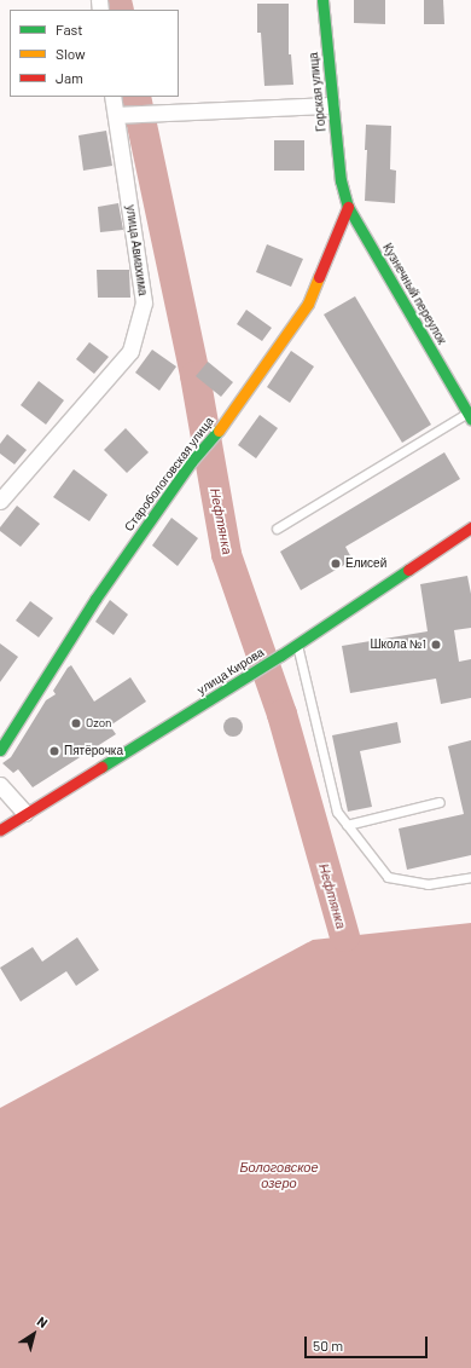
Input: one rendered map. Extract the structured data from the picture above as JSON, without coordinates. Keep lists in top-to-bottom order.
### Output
{
  "streets": {
    "main road": [
      "Горская улица",
      "Кузнечный переулок",
      "Старобологовская улица",
      "улица Кирова"
    ],
    "street": ["улица Авиахима"]
  },
  "crossings": [
    ["Горская улица", "Кузнечный переулок"],
    ["Кузнечный переулок", "Старобологовская улица"]
  ],
  "water": ["Нефтянка", "Бологовское озеро"],
  "places": [
    "Елисей",
    "Школа №1",
    "Ozon",
    "Пятёрочка"
  ],
  "legend": ["Fast", "Slow", "Jam"],
  "scale_bar": "50 m",
  "north": "top right"
}
